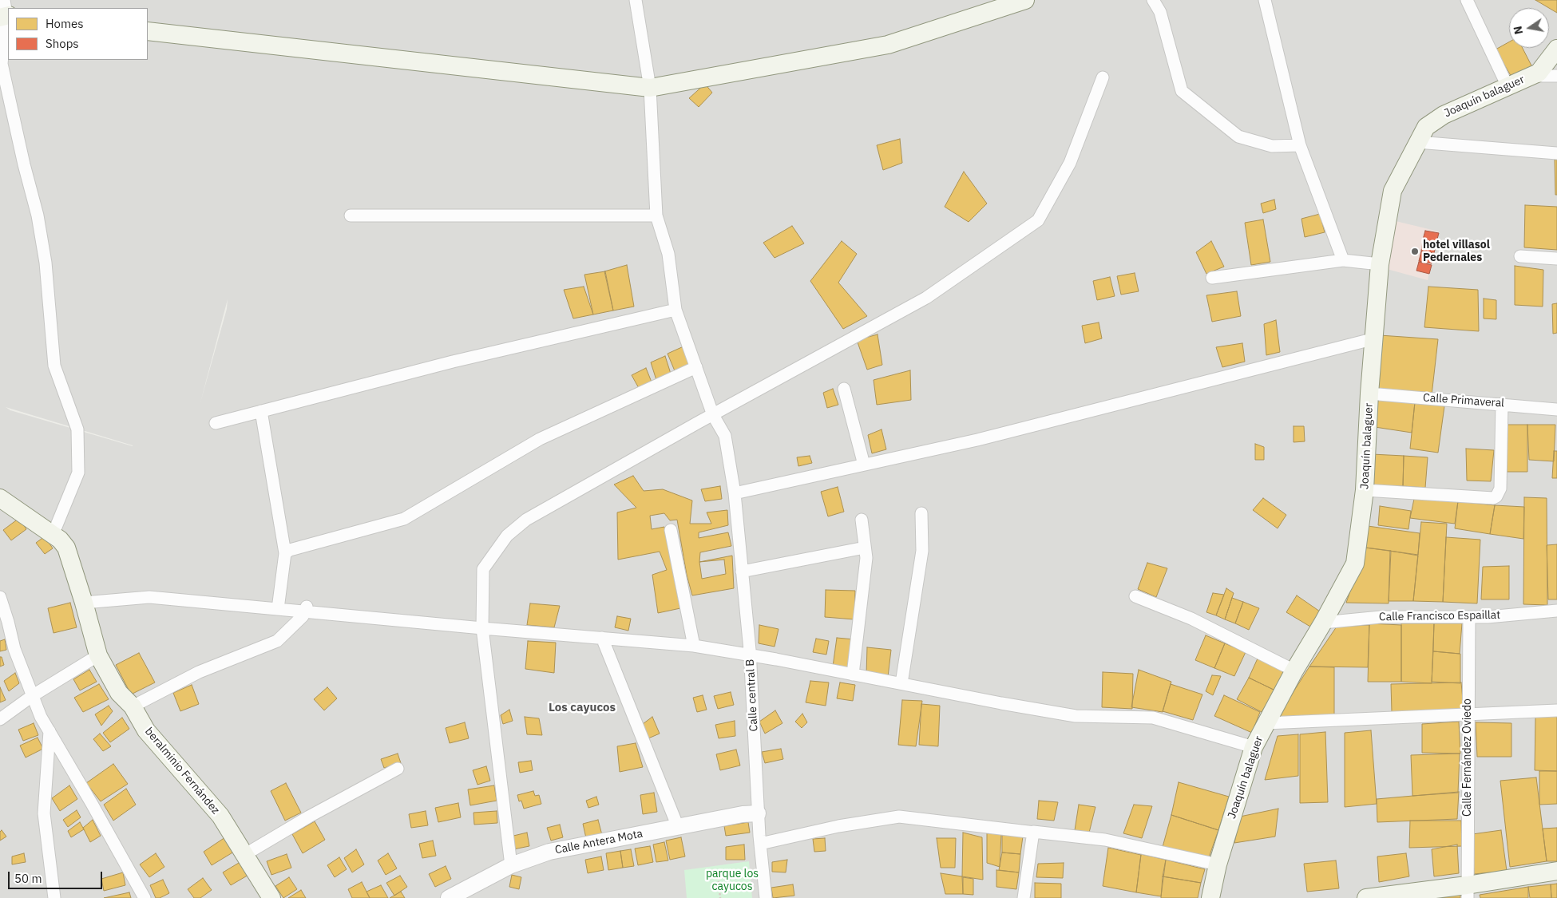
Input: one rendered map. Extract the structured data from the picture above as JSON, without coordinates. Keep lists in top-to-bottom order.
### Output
{
  "streets": {
    "main road": ["Joaquín balaguer", "beralminio Fernández"],
    "street": [
      "Calle Primaveral",
      "Calle Francisco Espaillat",
      "Calle central B",
      "Calle Fernández Oviedo",
      "Calle Antera Mota"
    ]
  },
  "crossings": [
    ["Joaquín balaguer", "Calle Primaveral"],
    ["Joaquín balaguer", "Calle Francisco Espaillat"],
    ["Calle Francisco Espaillat", "Calle Fernández Oviedo"],
    ["Calle central B", "Calle Antera Mota"]
  ],
  "districts": ["Los cayucos"],
  "parks": ["parque los cayucos"],
  "places": ["hotel villasol Pedernales"],
  "legend": ["Homes", "Shops"],
  "scale_bar": "50 m",
  "north": "left"
}
